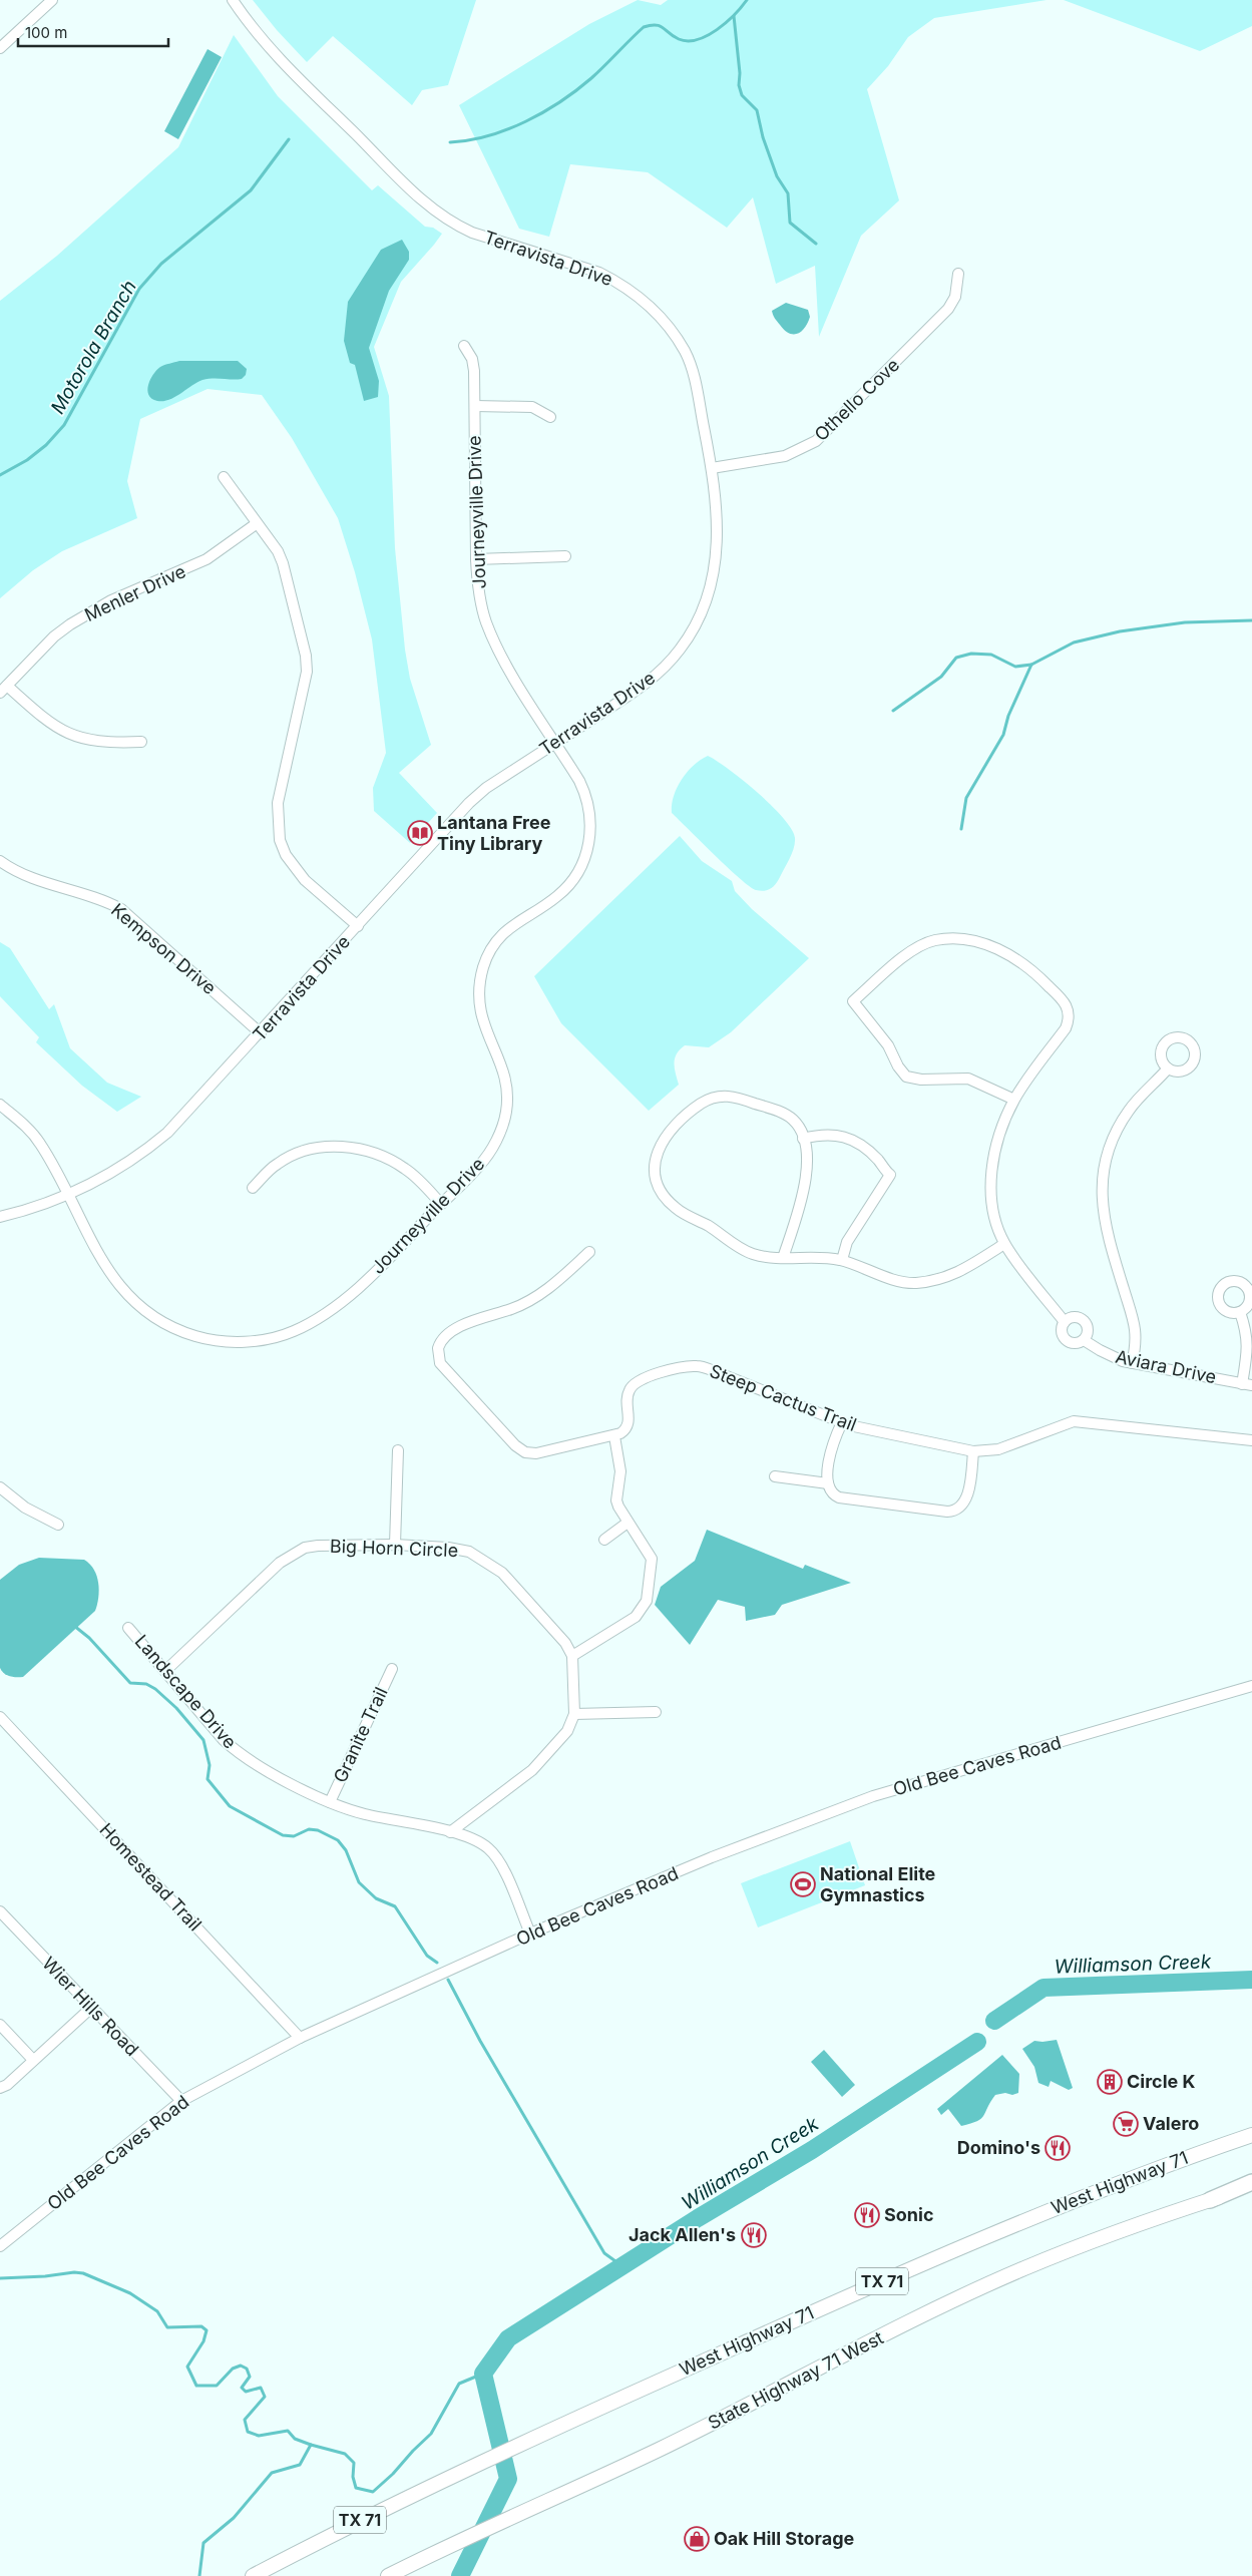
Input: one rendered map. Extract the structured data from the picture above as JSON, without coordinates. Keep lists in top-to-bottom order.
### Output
{
  "streets": {
    "main road": ["West Highway 71", "TX 71", "State Highway 71 West"],
    "street": [
      "Terravista Drive",
      "Othello Cove",
      "Journeyville Drive",
      "Menler Drive",
      "Kempson Drive",
      "Aviara Drive",
      "Steep Cactus Trail",
      "Big Horn Circle",
      "Landscape Drive",
      "Granite Trail",
      "Old Bee Caves Road",
      "Homestead Trail",
      "Wier Hills Road"
    ]
  },
  "crossings": [
    ["Terravista Drive", "Othello Cove"],
    ["Terravista Drive", "Journeyville Drive"],
    ["Terravista Drive", "Kempson Drive"],
    ["Big Horn Circle", "Landscape Drive"],
    ["Landscape Drive", "Granite Trail"],
    ["Landscape Drive", "Old Bee Caves Road"],
    ["Old Bee Caves Road", "Homestead Trail"],
    ["Old Bee Caves Road", "Wier Hills Road"]
  ],
  "water": ["Motorola Branch", "Williamson Creek"],
  "places": {
    "library": ["Lantana Free Tiny Library"],
    "sports": ["National Elite Gymnastics"],
    "building": ["Circle K"],
    "supermarket": ["Valero"],
    "restaurant": ["Domino's", "Sonic", "Jack Allen's"],
    "shop": ["Oak Hill Storage"]
  },
  "scale_bar": "100 m"
}
